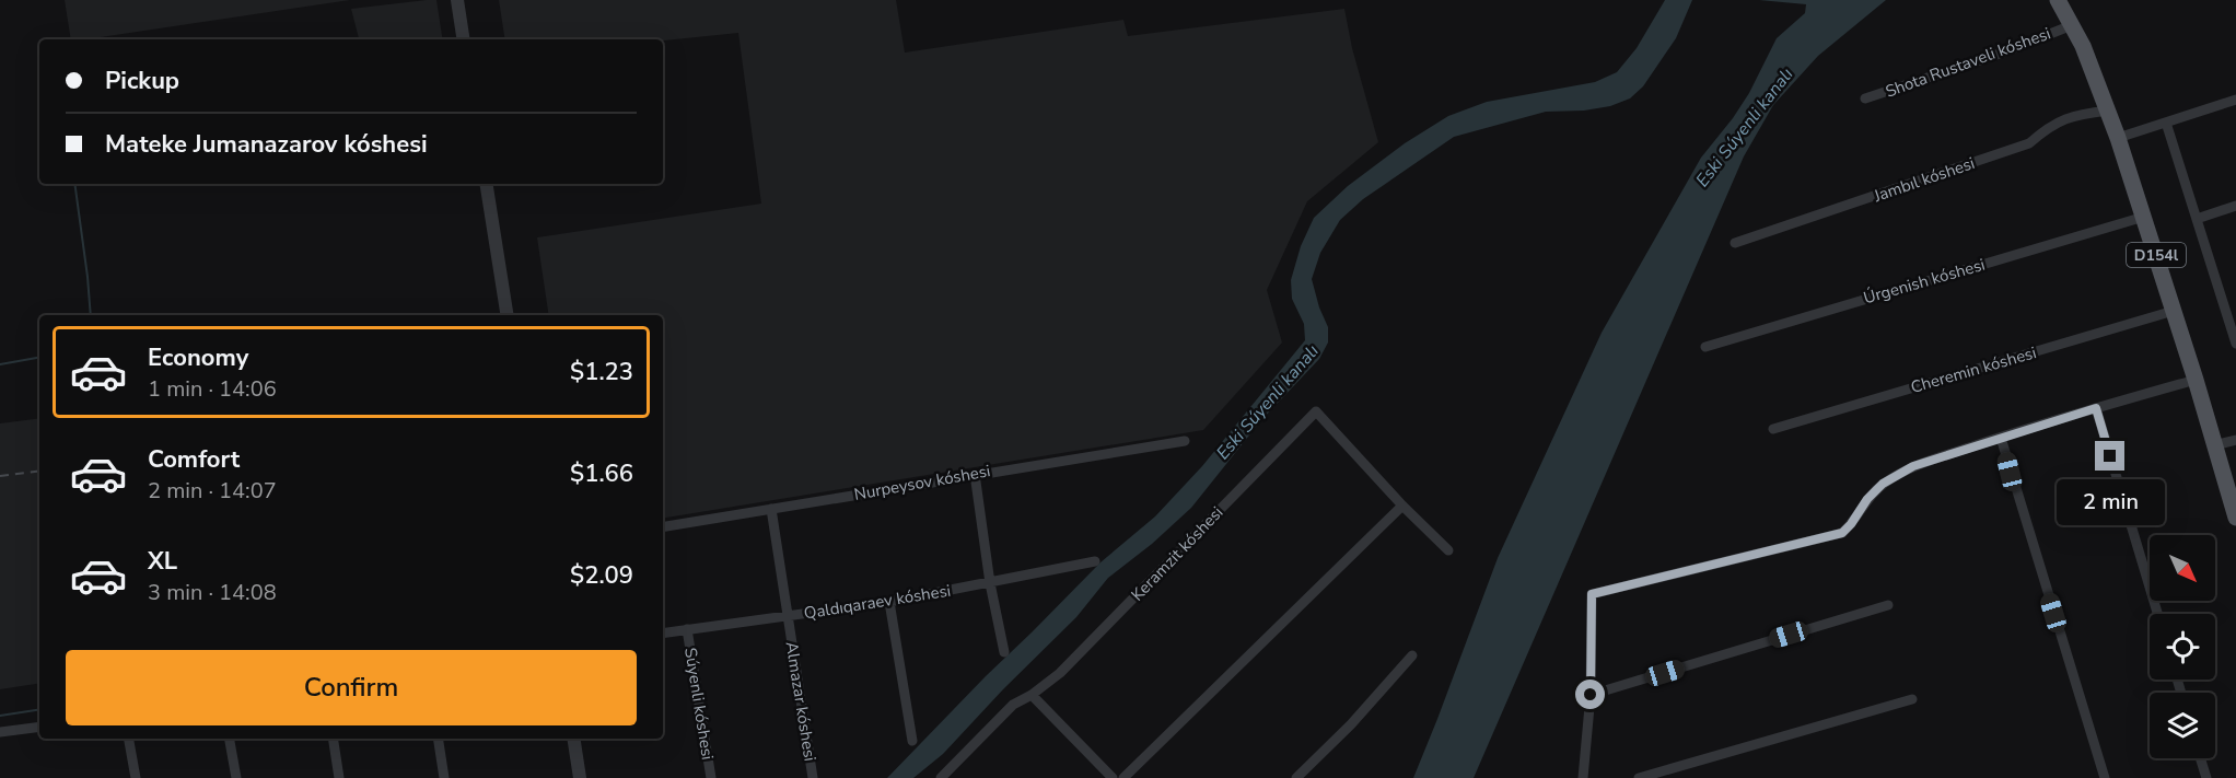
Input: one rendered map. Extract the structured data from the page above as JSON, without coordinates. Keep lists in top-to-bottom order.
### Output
{
  "streets": {
    "main road": ["D154l"],
    "street": [
      "Shota Rustaveli kóshesi",
      "Jambıl kóshesi",
      "Úrgenish kóshesi",
      "Cheremin kóshesi",
      "Nurpeysov kóshesi",
      "Keramzit kóshesi",
      "Qaldıqaraev kóshesi",
      "Almazar kóshesi",
      "Súyenli kóshesi"
    ]
  },
  "crossings": [
    ["Shota Rustaveli kóshesi", "D154l"],
    ["Jambıl kóshesi", "D154l"],
    ["D154l", "Úrgenish kóshesi"],
    ["D154l", "Cheremin kóshesi"],
    ["Nurpeysov kóshesi", "Almazar kóshesi"],
    ["Qaldıqaraev kóshesi", "Almazar kóshesi"],
    ["Qaldıqaraev kóshesi", "Súyenli kóshesi"]
  ],
  "water": ["Eski Súyenli kanalı"],
  "north": "bottom right",
  "page": {
    "banner": ["Pickup", "Mateke Jumanazarov kóshesi"],
    "list": [
      {
        "name": "Economy",
        "note": "1 min · 14:06",
        "value": "$1.23"
      },
      {
        "name": "Comfort",
        "note": "2 min · 14:07",
        "value": "$1.66"
      },
      {
        "name": "XL",
        "note": "3 min · 14:08",
        "value": "$2.09"
      }
    ],
    "bubble": "2 min",
    "buttons": "Confirm"
  }
}
